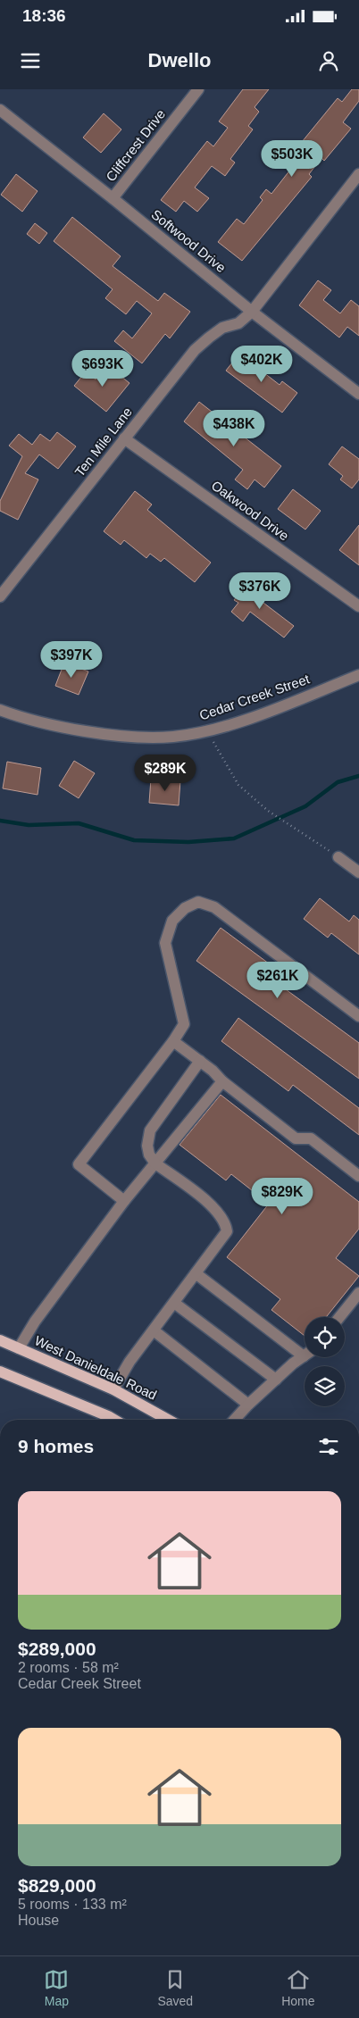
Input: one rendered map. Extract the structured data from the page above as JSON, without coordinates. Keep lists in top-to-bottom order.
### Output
{
  "streets": {
    "main road": ["West Danieldale Road"],
    "street": [
      "Cliffcrest Drive",
      "Softwood Drive",
      "Ten Mile Lane",
      "Oakwood Drive",
      "Cedar Creek Street"
    ]
  },
  "crossings": [
    ["Cliffcrest Drive", "Softwood Drive"],
    ["Softwood Drive", "Ten Mile Lane"],
    ["Ten Mile Lane", "Oakwood Drive"]
  ],
  "page": {
    "status": "18:36",
    "header": "Dwello",
    "price": [
      "$503K",
      "$402K",
      "$693K",
      "$438K",
      "$376K",
      "$397K",
      "$289K",
      "$261K",
      "$829K"
    ],
    "heading": "9 homes",
    "list": [
      {
        "name": "$289,000",
        "note": "2 rooms · 58 m² · Cedar Creek Street"
      },
      {
        "name": "$829,000",
        "note": "5 rooms · 133 m² · House"
      }
    ],
    "tabs": ["Map", "Saved", "Home"]
  }
}
